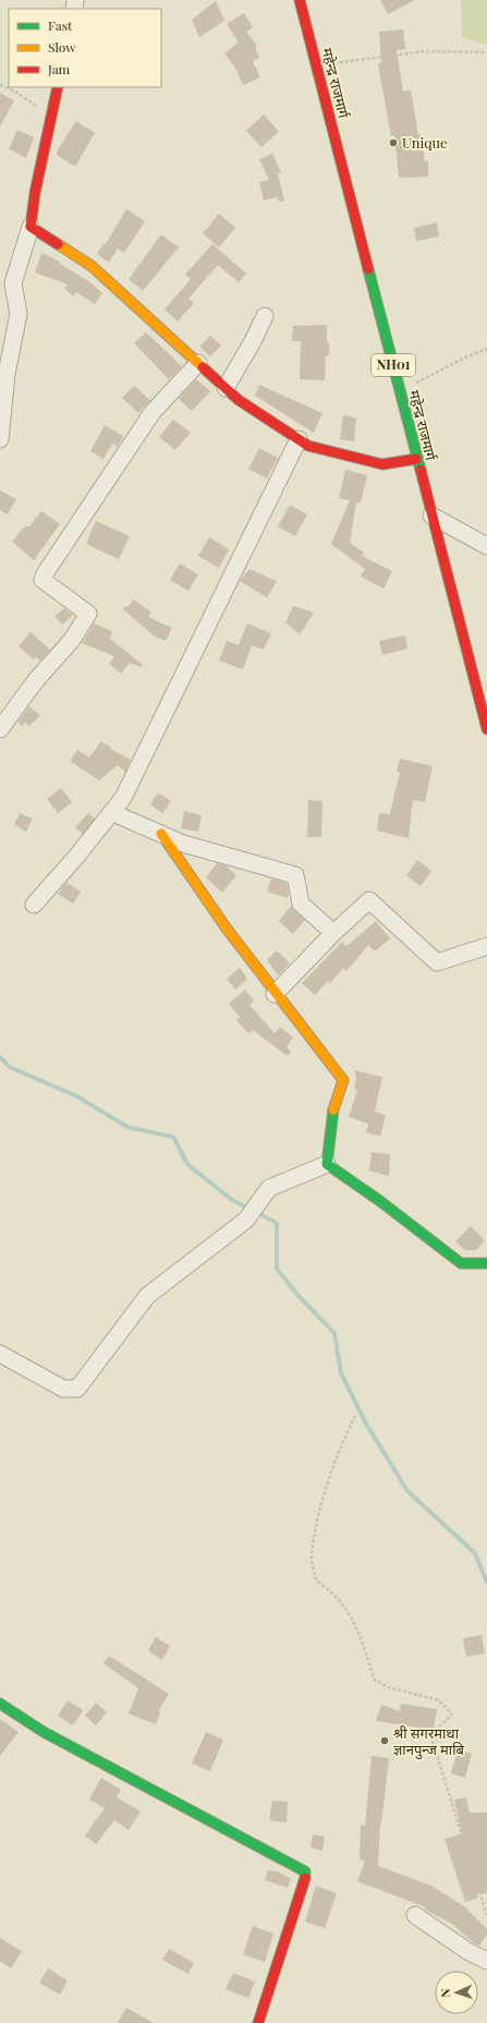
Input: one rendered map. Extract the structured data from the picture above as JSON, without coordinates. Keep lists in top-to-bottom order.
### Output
{
  "streets": {
    "main road": ["महेन्द्र राजमार्ग", "NH01"]
  },
  "places": ["Unique", "श्री सगरमाथा ज्ञानपुन्ज माबि"],
  "legend": ["Fast", "Slow", "Jam"],
  "north": "left"
}
